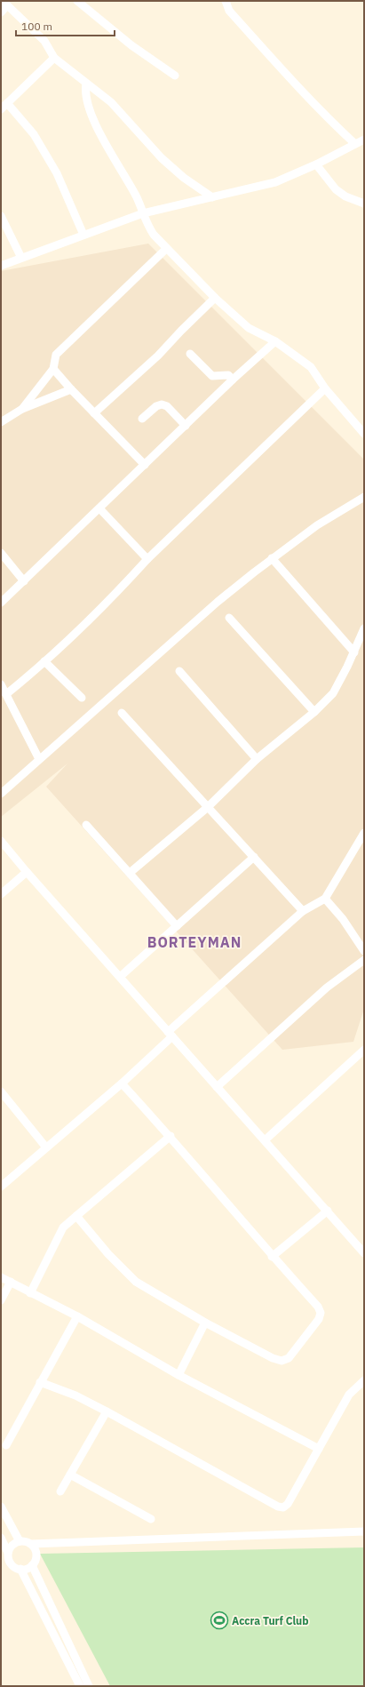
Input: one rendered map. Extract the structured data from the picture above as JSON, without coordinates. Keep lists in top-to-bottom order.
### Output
{
  "districts": ["BORTEYMAN"],
  "places": {
    "sports": ["Accra Turf Club"]
  },
  "scale_bar": "100 m"
}
